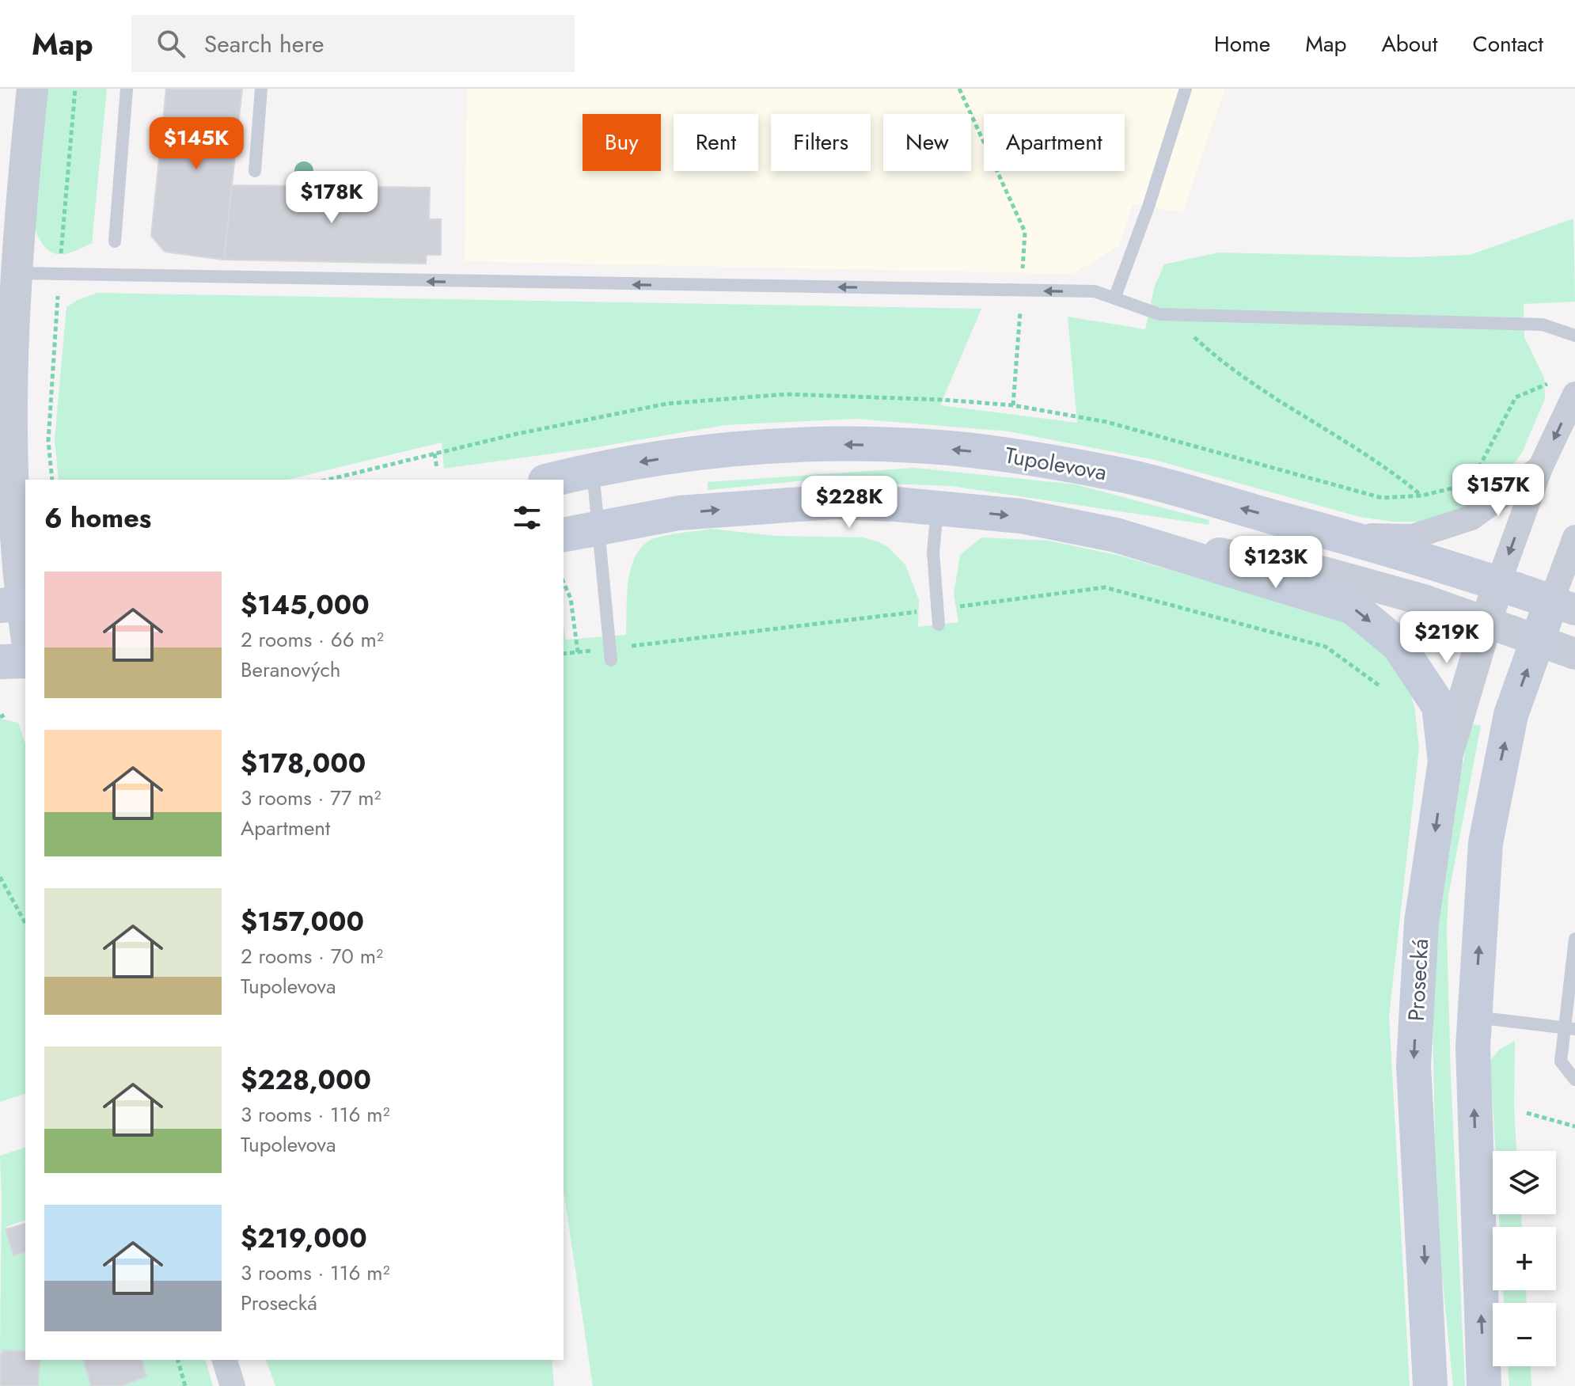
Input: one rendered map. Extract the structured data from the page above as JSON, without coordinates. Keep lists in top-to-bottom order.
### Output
{
  "streets": {
    "main road": ["Tupolevova", "Prosecká"]
  },
  "crossings": [
    ["Tupolevova", "Prosecká"]
  ],
  "one_way": ["Prosecká"],
  "page": {
    "header": "Map",
    "search": "Search here",
    "nav": [
      "Home",
      "Map",
      "About",
      "Contact"
    ],
    "chip": [
      "Buy",
      "Rent",
      "Filters",
      "New",
      "Apartment"
    ],
    "price": [
      "$145K",
      "$178K",
      "$157K",
      "$228K",
      "$123K",
      "$219K"
    ],
    "heading": "6 homes",
    "list": [
      {
        "name": "$145,000",
        "note": "2 rooms · 66 m² · Beranových"
      },
      {
        "name": "$178,000",
        "note": "3 rooms · 77 m² · Apartment"
      },
      {
        "name": "$157,000",
        "note": "2 rooms · 70 m² · Tupolevova"
      },
      {
        "name": "$228,000",
        "note": "3 rooms · 116 m² · Tupolevova"
      },
      {
        "name": "$219,000",
        "note": "3 rooms · 116 m² · Prosecká"
      }
    ],
    "map_buttons": ["+", "−"]
  }
}
